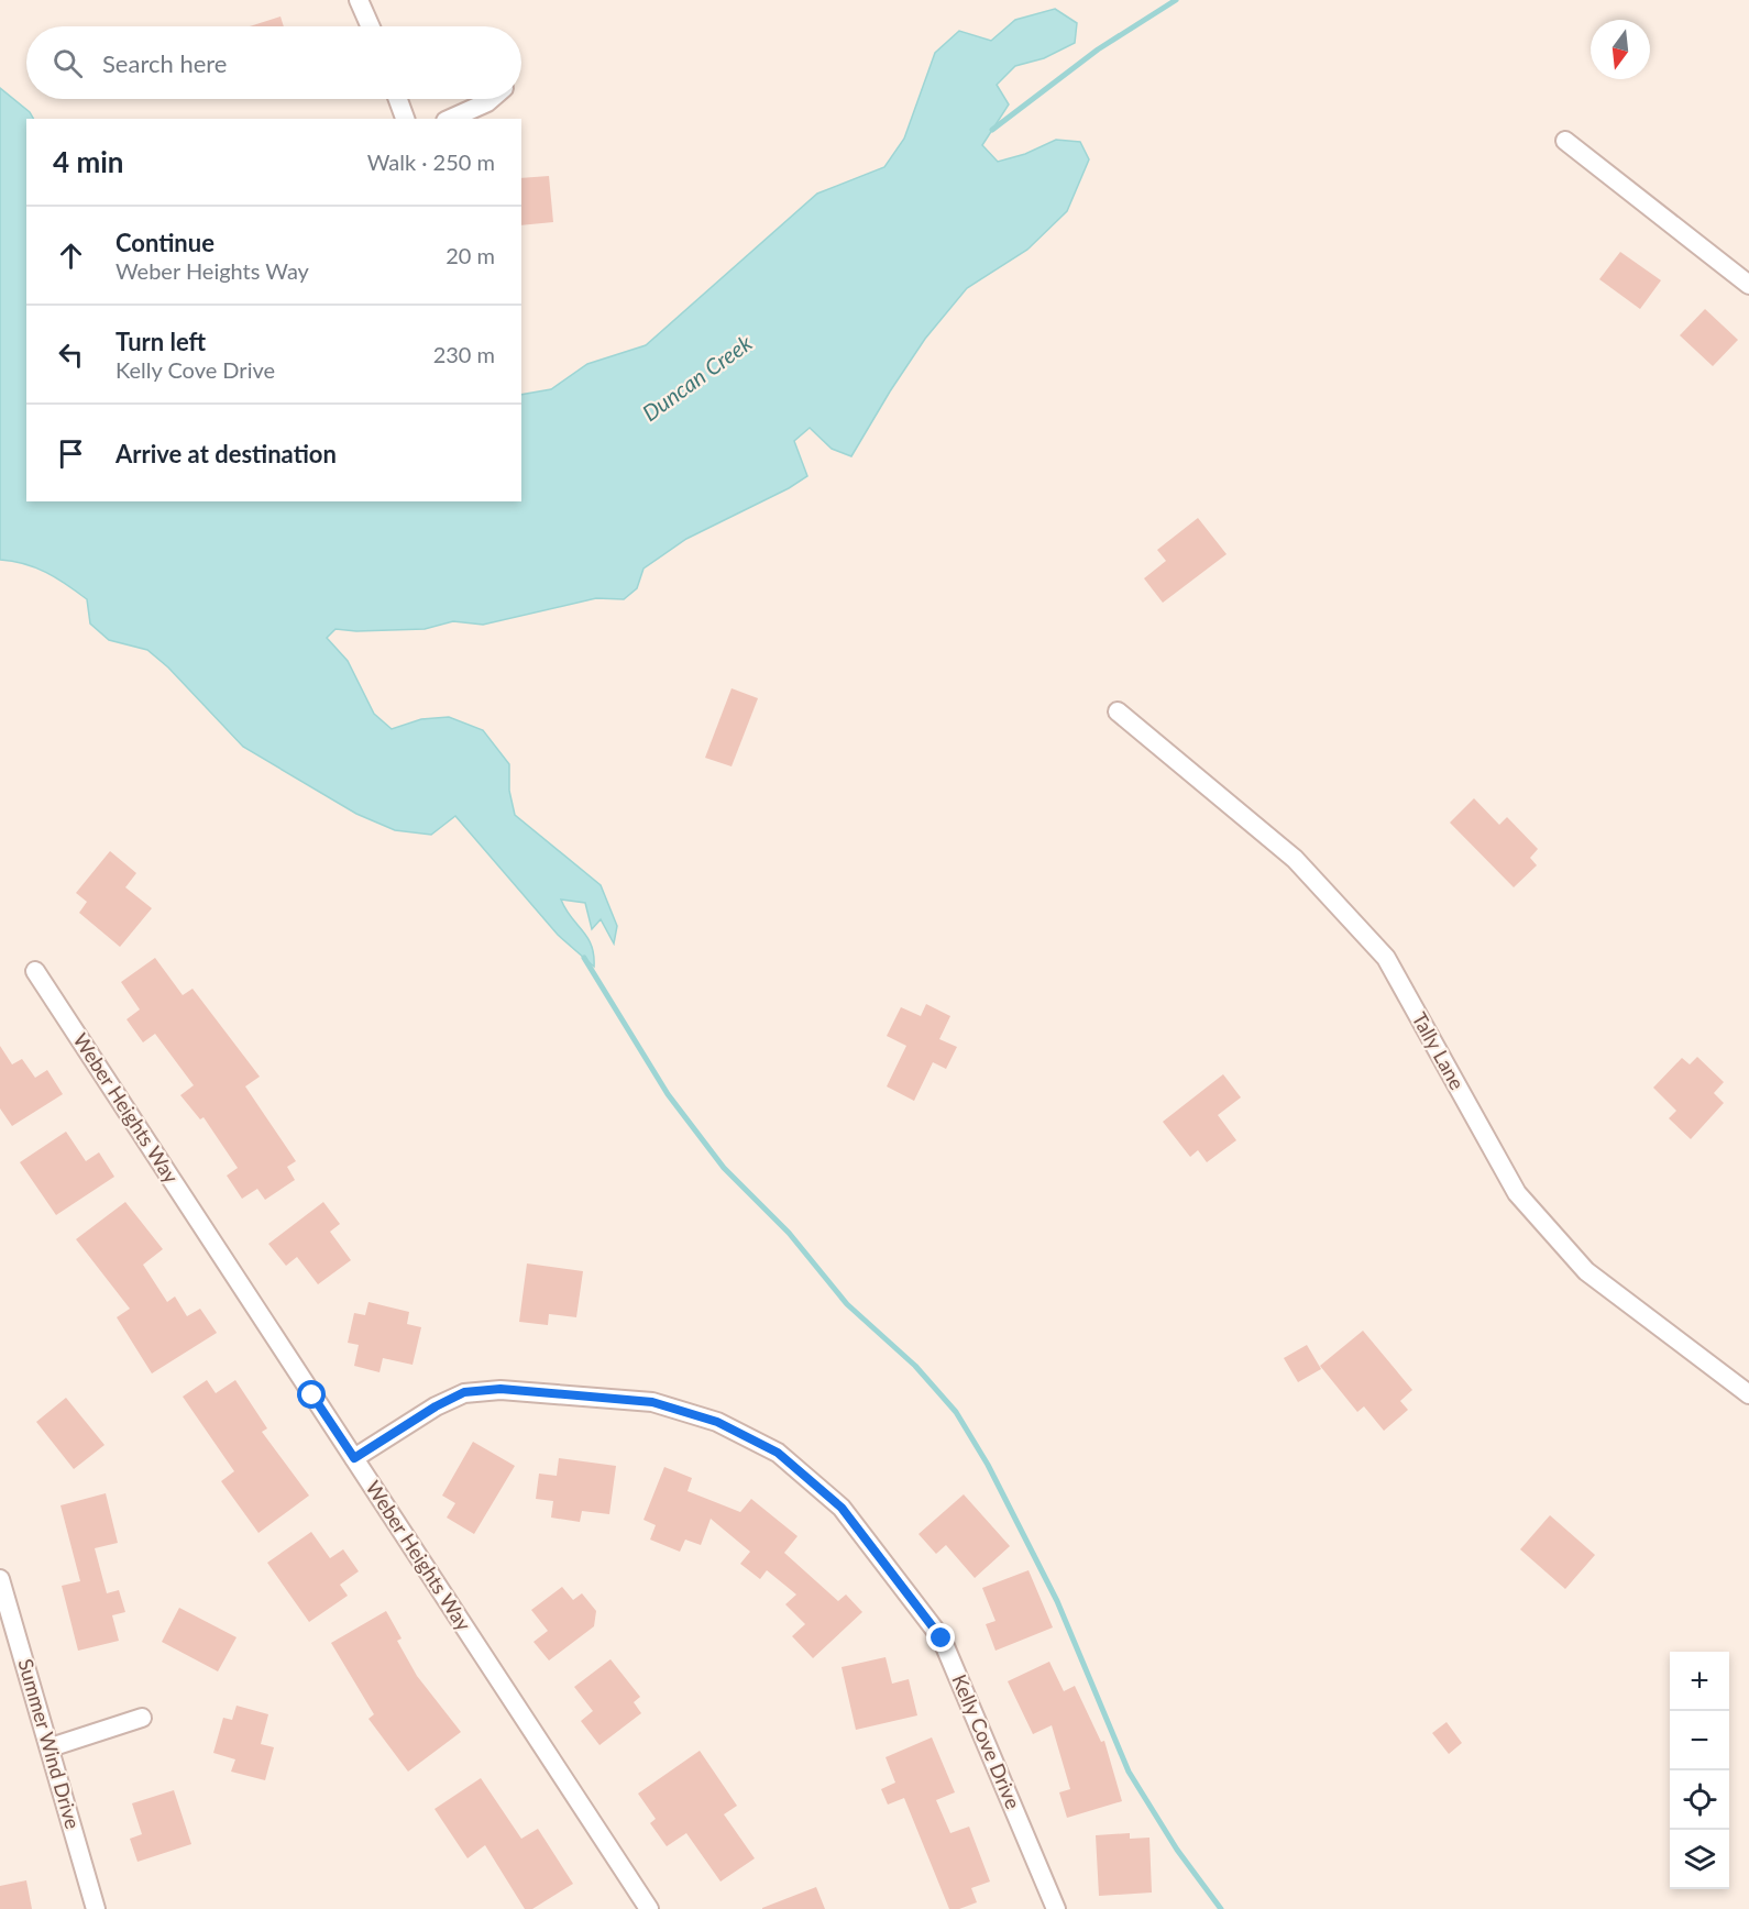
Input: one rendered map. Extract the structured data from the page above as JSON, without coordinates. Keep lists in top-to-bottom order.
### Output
{
  "streets": {
    "street": [
      "Tally Lane",
      "Weber Heights Way",
      "Kelly Cove Drive",
      "Summer Wind Drive"
    ]
  },
  "crossings": [
    ["Weber Heights Way", "Kelly Cove Drive"]
  ],
  "water": ["Duncan Creek"],
  "north": "bottom",
  "page": {
    "search": "Search here",
    "heading": ["4 min", "Walk · 250 m"],
    "list": [
      ["Continue", "Weber Heights Way", "20 m"],
      ["Turn left", "Kelly Cove Drive", "230 m"],
      "Arrive at destination"
    ],
    "map_buttons": ["+", "−"]
  }
}
